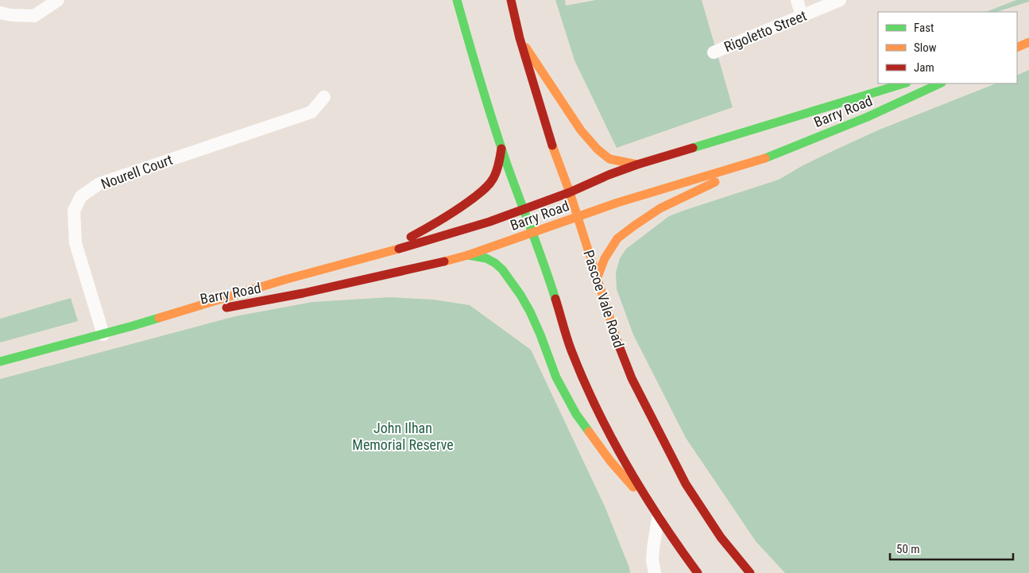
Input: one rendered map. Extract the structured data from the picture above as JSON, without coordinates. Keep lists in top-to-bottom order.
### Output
{
  "streets": {
    "main road": ["Barry Road", "Pascoe Vale Road"],
    "street": ["Rigoletto Street", "Nourell Court"]
  },
  "crossings": [
    ["Barry Road", "Nourell Court"],
    ["Barry Road", "Pascoe Vale Road"]
  ],
  "parks": ["John Ilhan Memorial Reserve"],
  "legend": ["Fast", "Slow", "Jam"],
  "scale_bar": "50 m"
}
